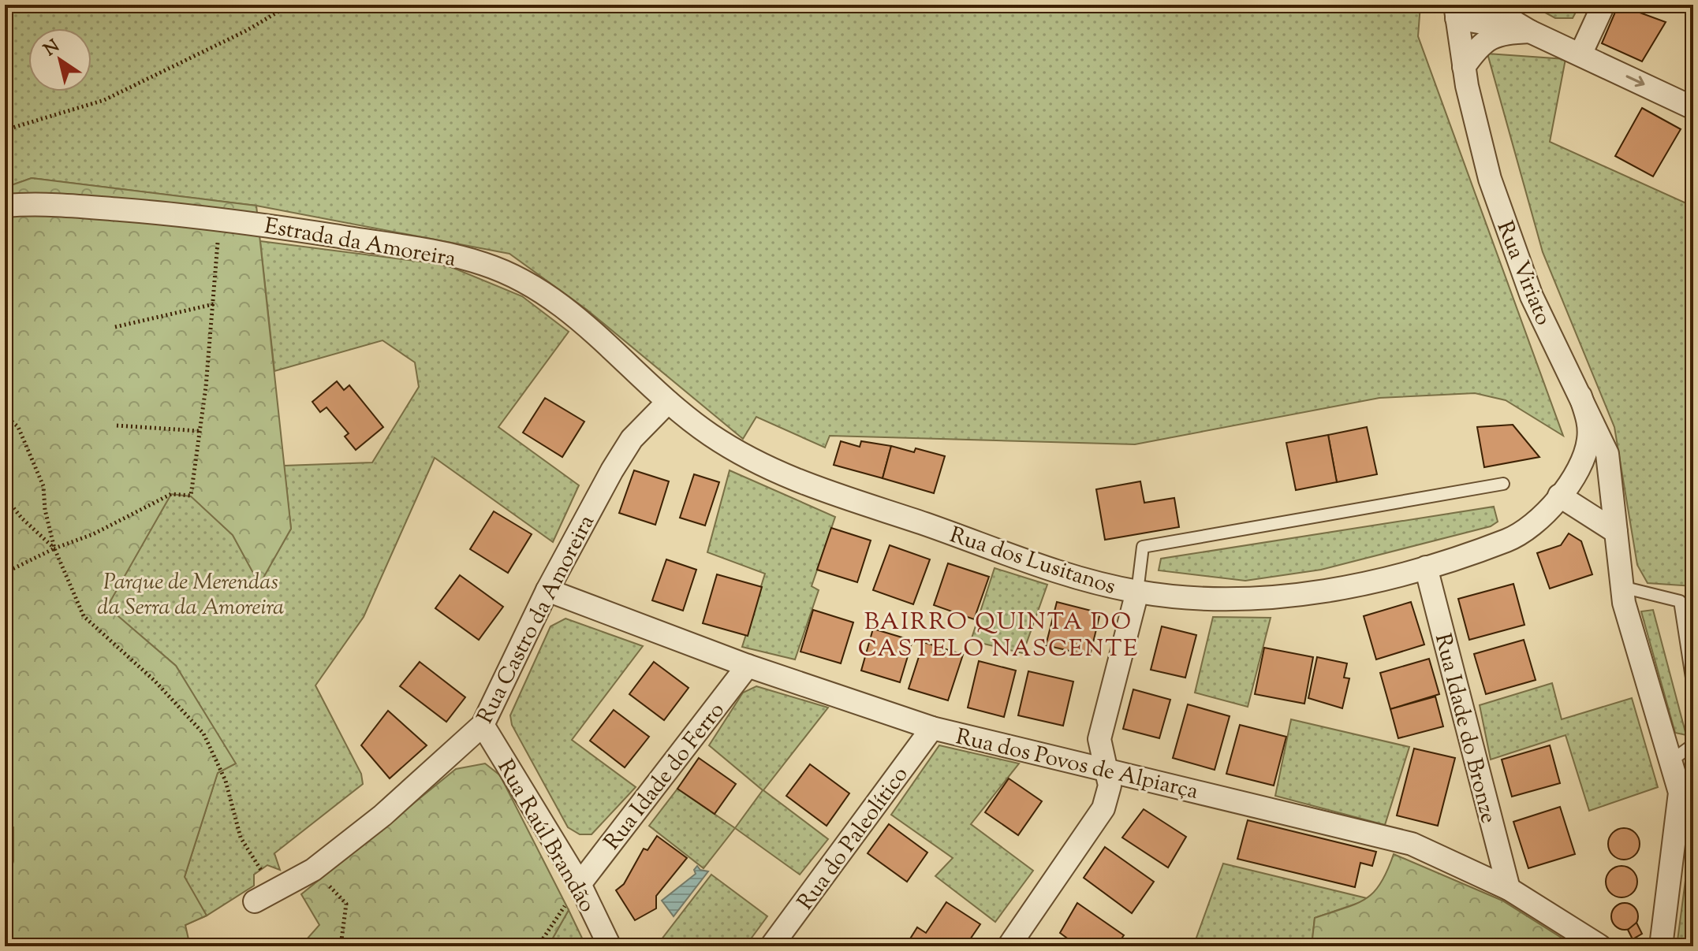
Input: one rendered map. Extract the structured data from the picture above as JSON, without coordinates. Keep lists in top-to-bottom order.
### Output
{
  "streets": {
    "street": [
      "Estrada da Amoreira",
      "Rua Viriato",
      "Rua dos Lusitanos",
      "Rua Castro da Amoreira",
      "Rua Idade do Bronze",
      "Rua dos Povos de Alpiarça",
      "Rua Idade do Ferro",
      "Rua Raúl Brandão",
      "Rua do Paleolítico"
    ]
  },
  "crossings": [
    ["Estrada da Amoreira", "Rua dos Lusitanos"],
    ["Estrada da Amoreira", "Rua Castro da Amoreira"],
    ["Rua Viriato", "Rua dos Lusitanos"],
    ["Rua dos Lusitanos", "Rua Castro da Amoreira"],
    ["Rua dos Lusitanos", "Rua Idade do Bronze"],
    ["Rua Castro da Amoreira", "Rua dos Povos de Alpiarça"],
    ["Rua Castro da Amoreira", "Rua Raúl Brandão"],
    ["Rua Idade do Bronze", "Rua dos Povos de Alpiarça"],
    ["Rua dos Povos de Alpiarça", "Rua Idade do Ferro"],
    ["Rua dos Povos de Alpiarça", "Rua do Paleolítico"],
    ["Rua Idade do Ferro", "Rua Raúl Brandão"]
  ],
  "districts": ["BAIRRO QUINTA DO CASTELO NASCENTE"],
  "parks": ["Parque de Merendas da Serra da Amoreira"],
  "north": "top left"
}
